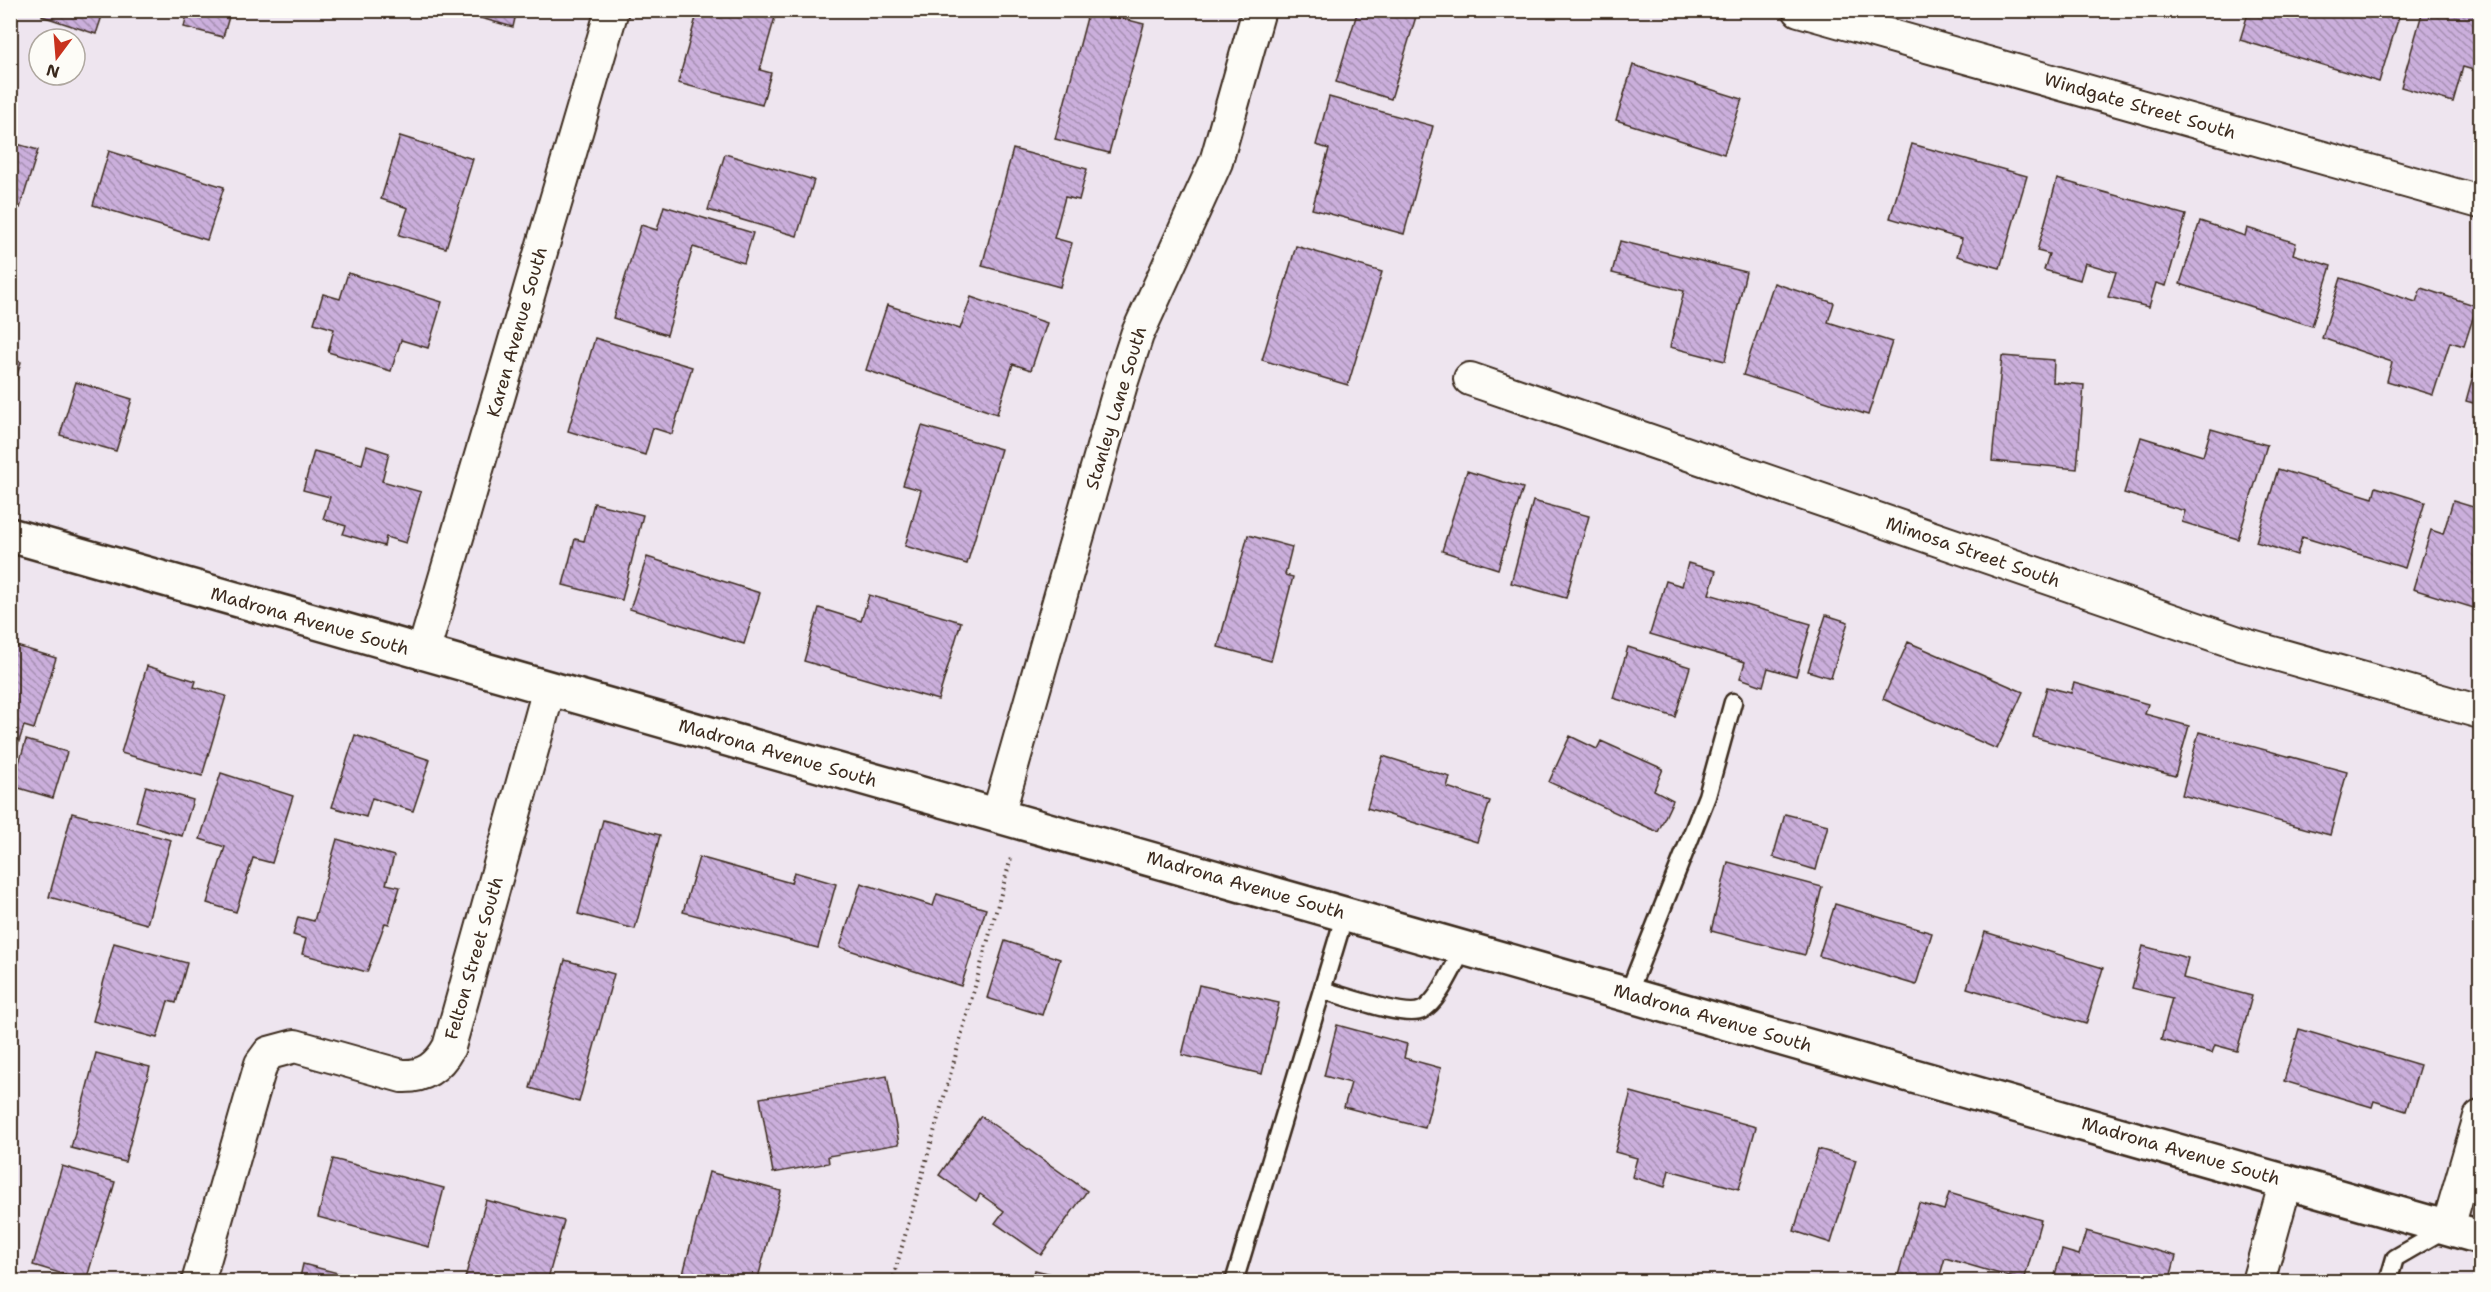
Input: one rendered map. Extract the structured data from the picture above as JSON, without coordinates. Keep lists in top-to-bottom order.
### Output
{
  "streets": {
    "main road": ["Madrona Avenue South"],
    "street": [
      "Windgate Street South",
      "Karen Avenue South",
      "Stanley Lane South",
      "Mimosa Street South",
      "Felton Street South"
    ]
  },
  "crossings": [
    ["Karen Avenue South", "Madrona Avenue South"],
    ["Stanley Lane South", "Madrona Avenue South"],
    ["Madrona Avenue South", "Felton Street South"]
  ],
  "north": "bottom"
}
